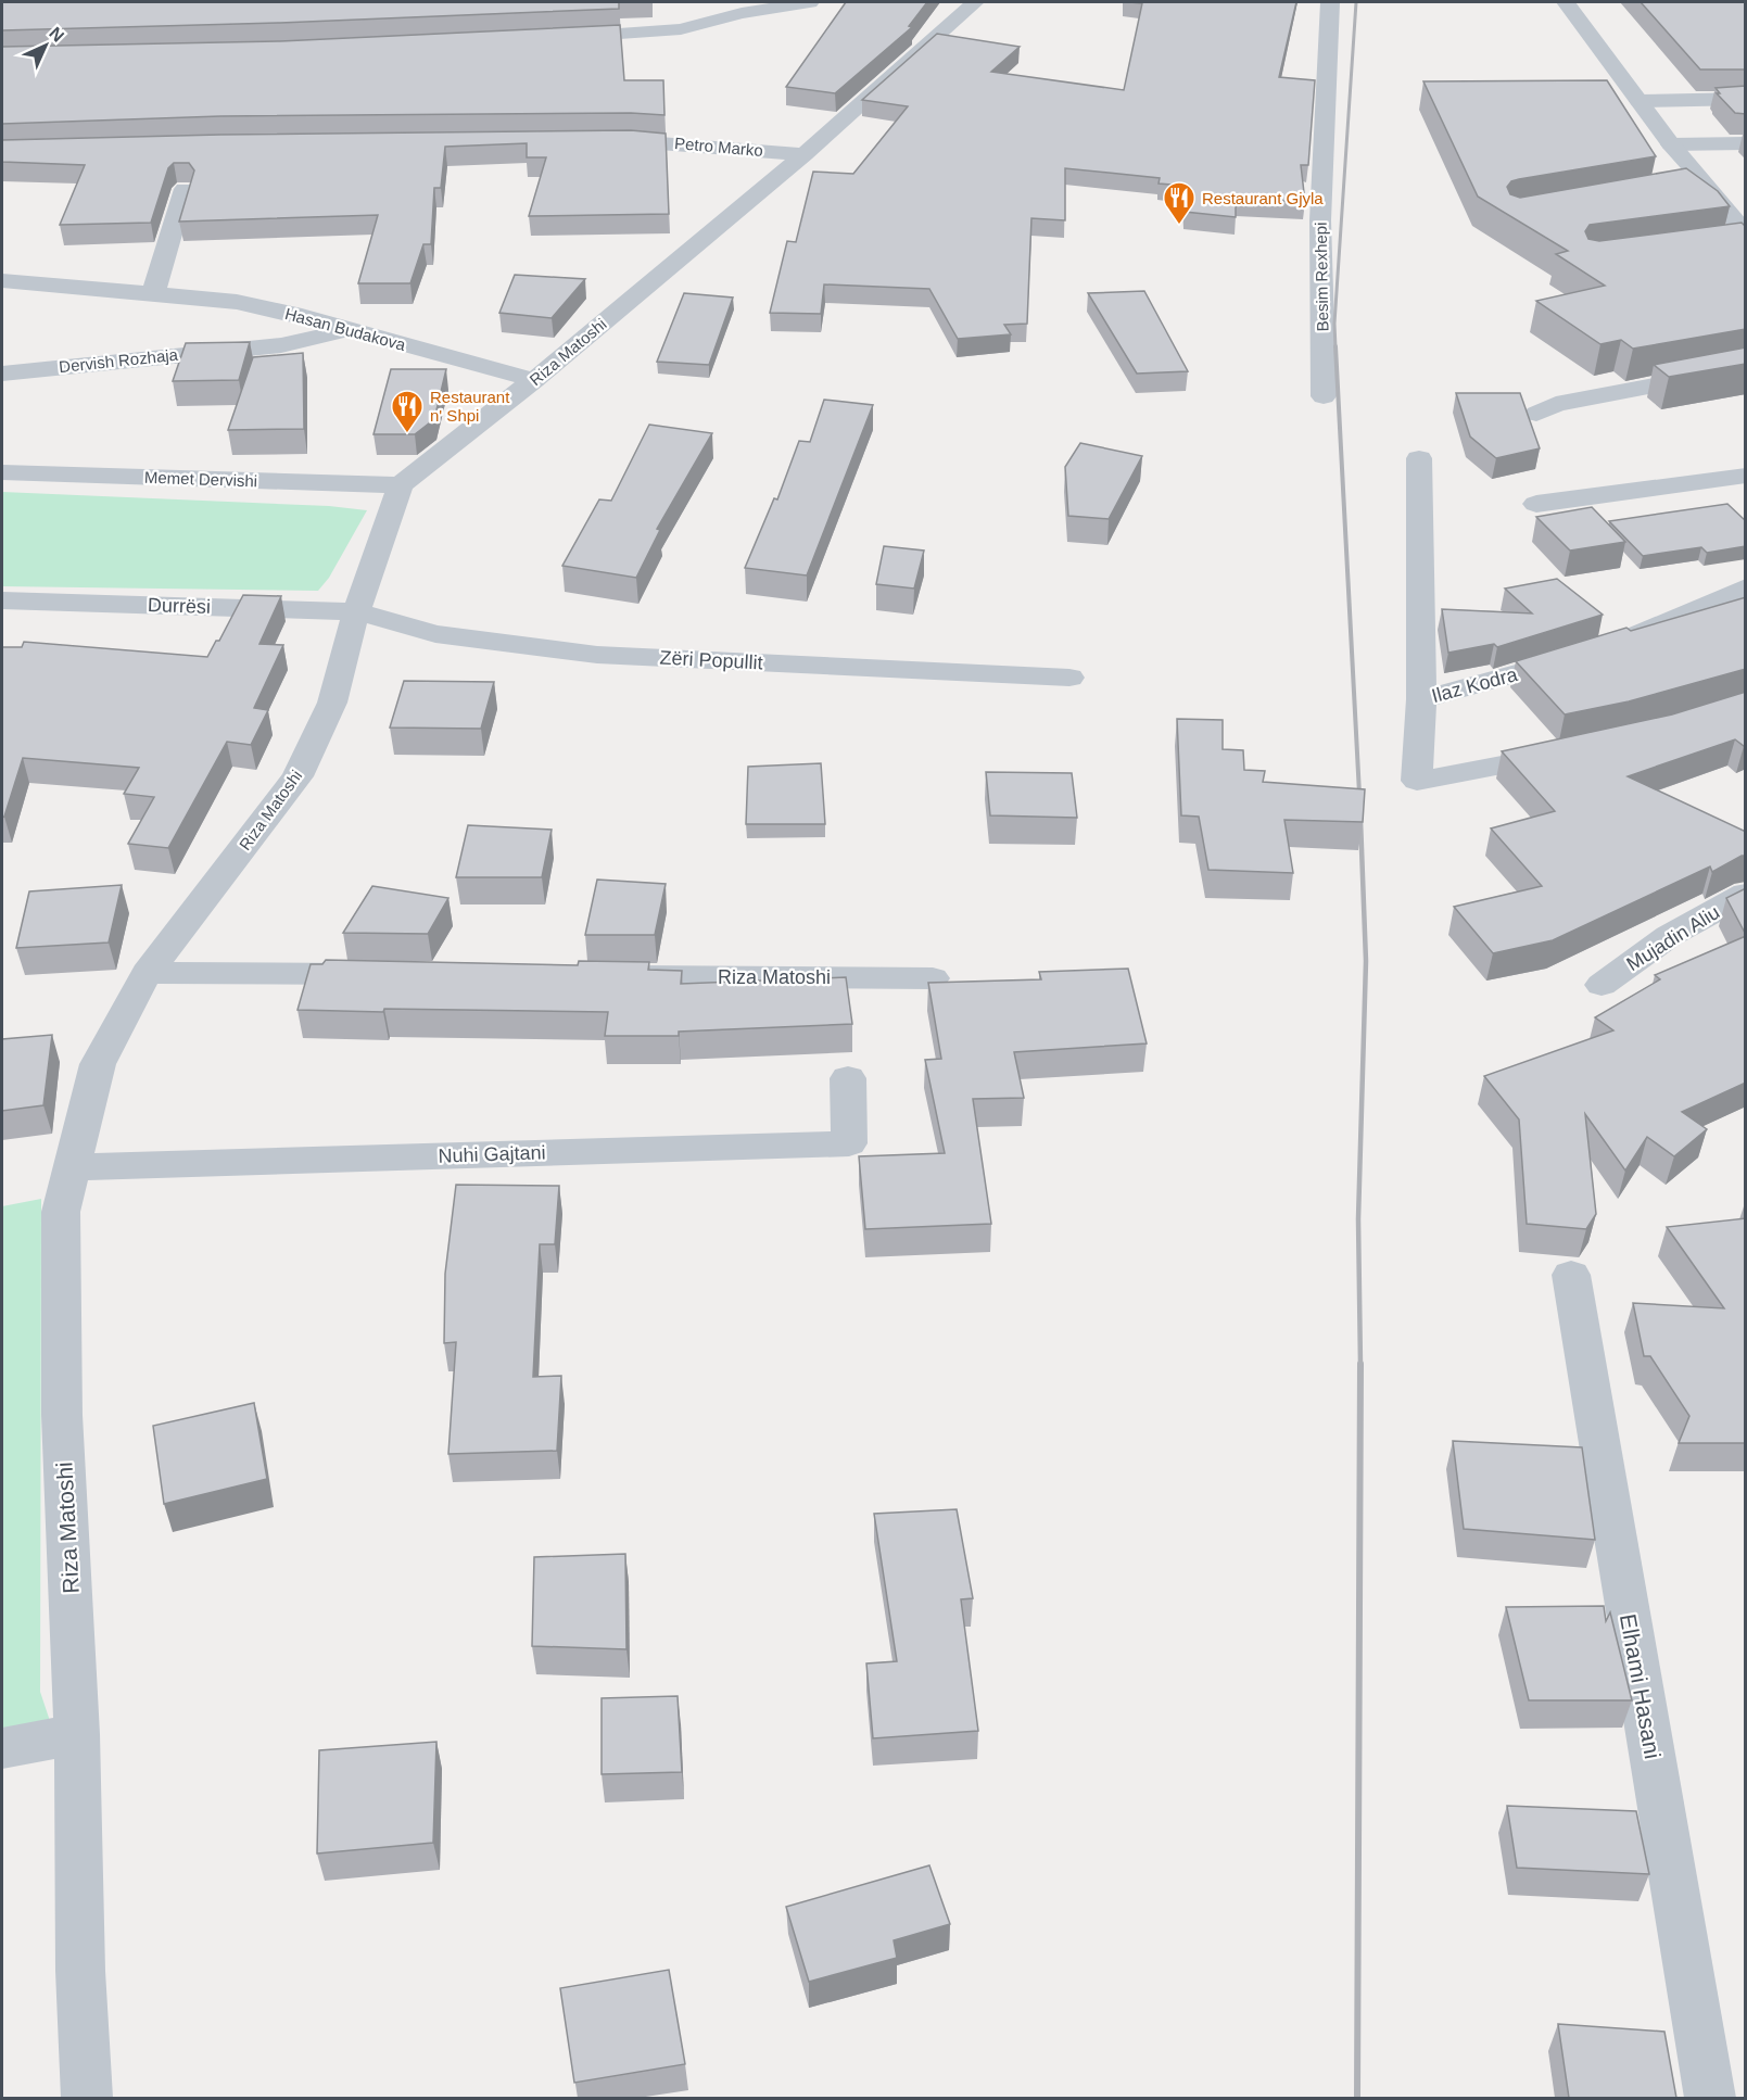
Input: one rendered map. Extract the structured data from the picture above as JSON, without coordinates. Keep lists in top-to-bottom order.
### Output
{
  "streets": {
    "street": [
      "Petro Marko",
      "Besim Rexhepi",
      "Hasan Budakova",
      "Riza Matoshi",
      "Dervish Rozhaja",
      "Memet Dervishi",
      "Durrësi",
      "Zëri Popullit",
      "Ilaz Kodra",
      "Mujadin Aliu",
      "Nuhi Gajtani",
      "Elhami Hasani"
    ]
  },
  "crossings": [
    ["Petro Marko", "Riza Matoshi"],
    ["Hasan Budakova", "Riza Matoshi"],
    ["Hasan Budakova", "Dervish Rozhaja"],
    ["Riza Matoshi", "Memet Dervishi"],
    ["Riza Matoshi", "Durrësi"],
    ["Riza Matoshi", "Zëri Popullit"],
    ["Riza Matoshi", "Nuhi Gajtani"],
    ["Durrësi", "Zëri Popullit"]
  ],
  "places": {
    "restaurant": ["Restaurant Gjyla", "Restaurant n' Shpi"]
  },
  "north": "top right"
}
